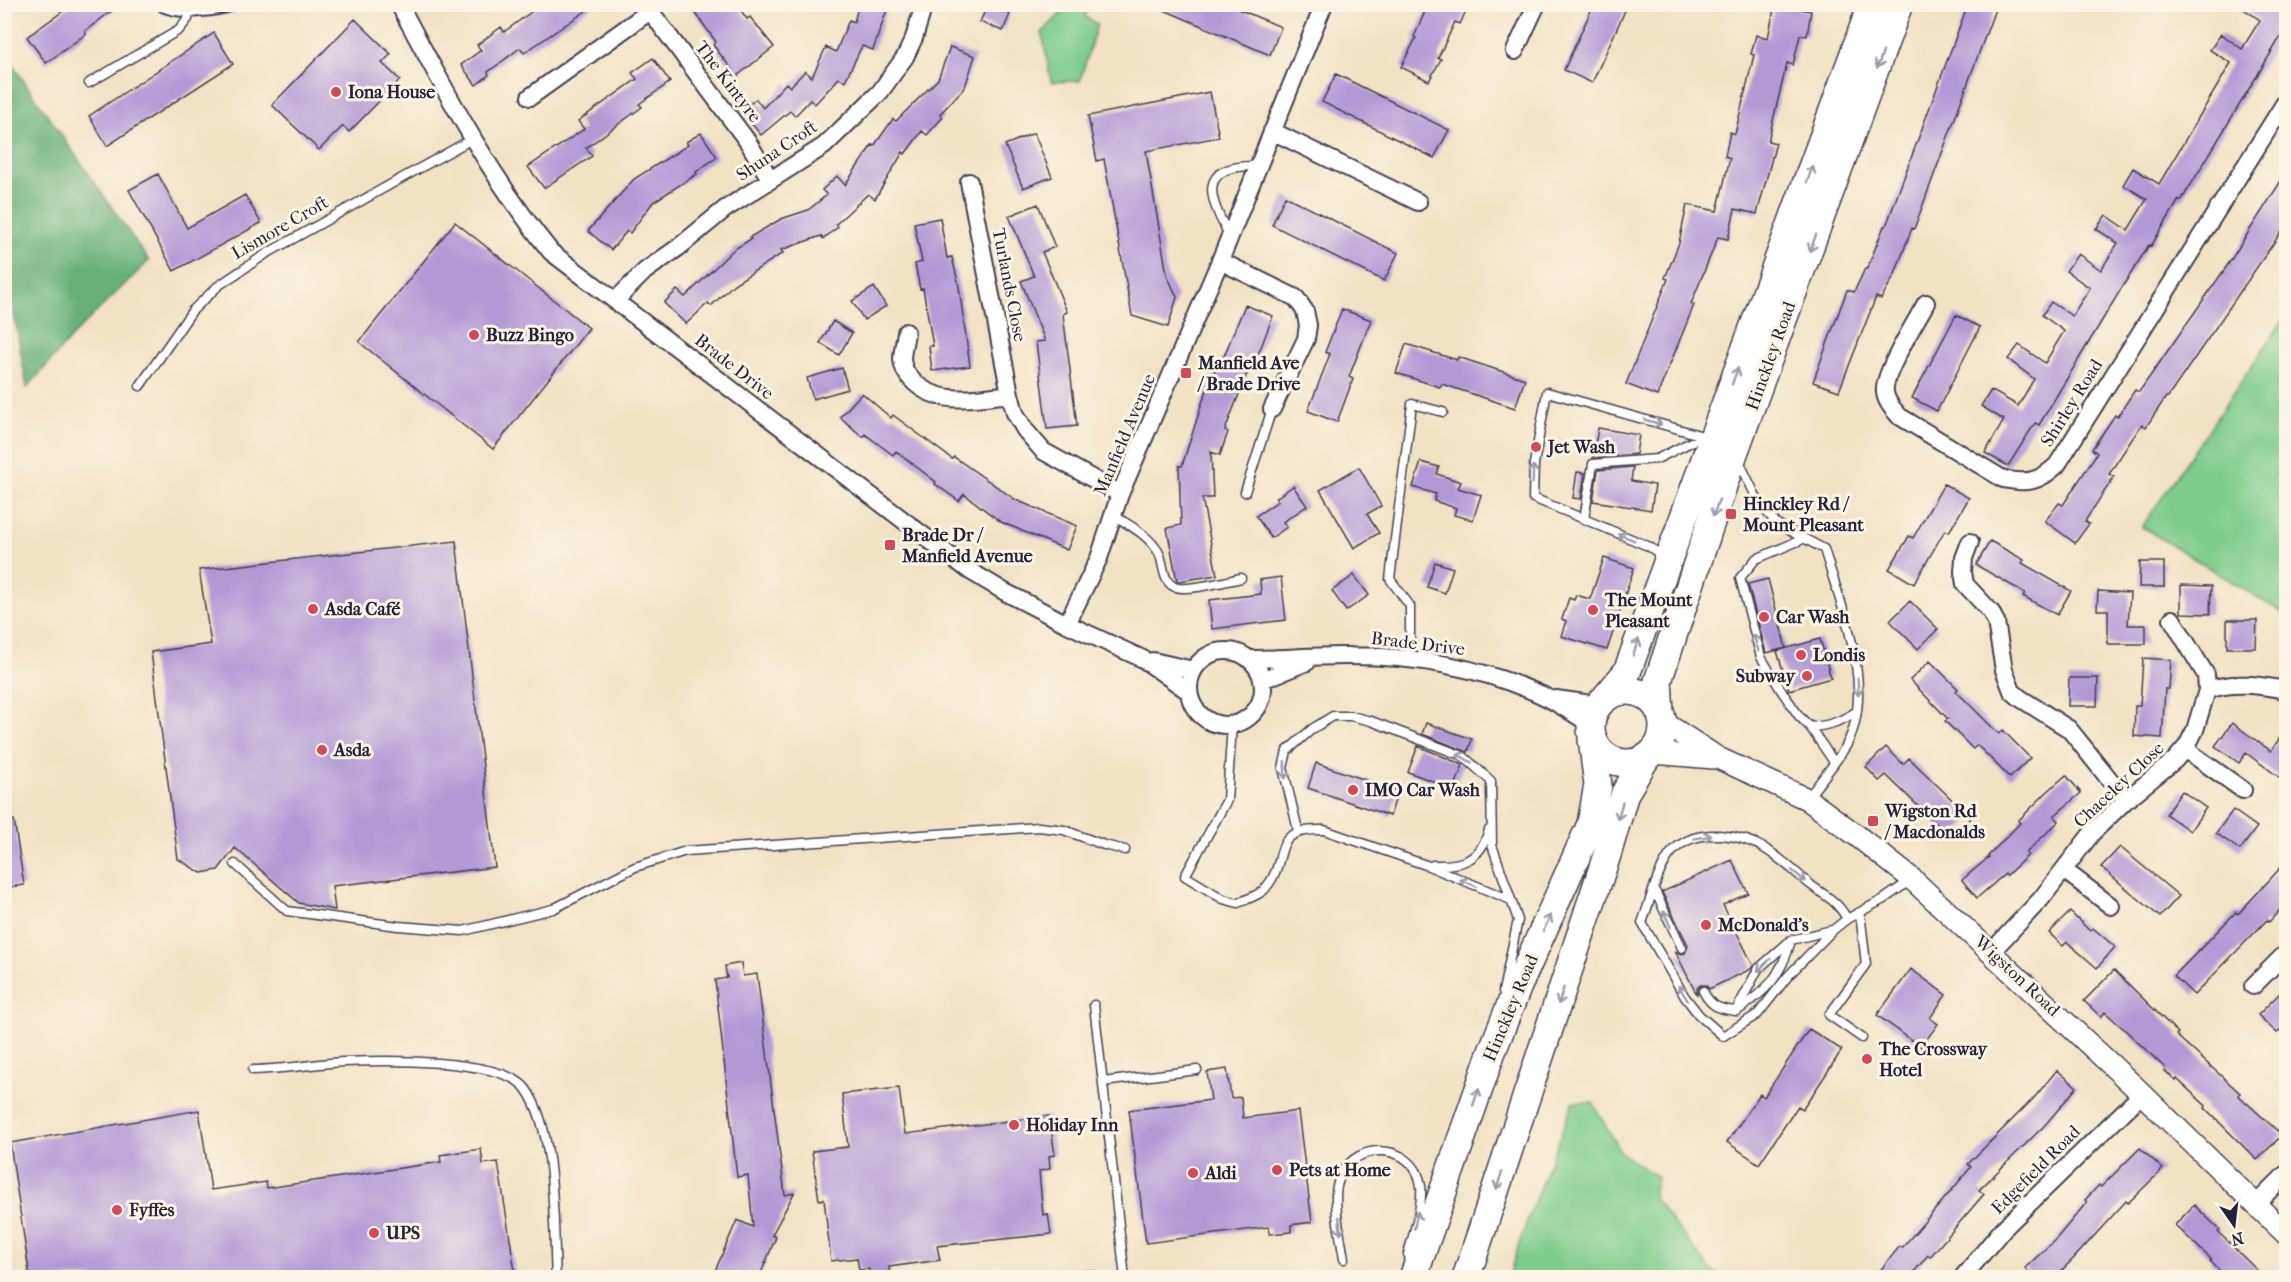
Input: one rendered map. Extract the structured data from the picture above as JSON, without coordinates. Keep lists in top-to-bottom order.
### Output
{
  "streets": {
    "highway": ["Hinckley Road"],
    "street": [
      "The Kintyre",
      "Shuna Croft",
      "Turlands Close",
      "Brade Drive",
      "Shirley Road",
      "Manfield Avenue",
      "Chaceley Close",
      "Wigston Road",
      "Edgefield Road"
    ],
    "lane": ["Lismore Croft"]
  },
  "crossings": [
    ["The Kintyre", "Shuna Croft"],
    ["Shuna Croft", "Brade Drive"],
    ["Lismore Croft", "Brade Drive"],
    ["Turlands Close", "Manfield Avenue"],
    ["Hinckley Road", "Brade Drive"],
    ["Hinckley Road", "Wigston Road"],
    ["Brade Drive", "Manfield Avenue"],
    ["Brade Drive", "Wigston Road"],
    ["Chaceley Close", "Wigston Road"],
    ["Wigston Road", "Edgefield Road"]
  ],
  "places": {
    "other": [
      "Iona House",
      "Buzz Bingo",
      "Jet Wash",
      "Asda Café",
      "The Mount Pleasant",
      "Car Wash",
      "Londis",
      "Subway",
      "Asda",
      "IMO Car Wash",
      "McDonald's",
      "The Crossway Hotel",
      "Holiday Inn",
      "Pets at Home",
      "Aldi",
      "Fyffes",
      "UPS"
    ],
    "transit": [
      "Manfield Ave / Brade Drive",
      "Hinckley Rd / Mount Pleasant",
      "Brade Dr / Manfield Avenue",
      "Wigston Rd / Macdonalds"
    ]
  },
  "north": "bottom"
}
